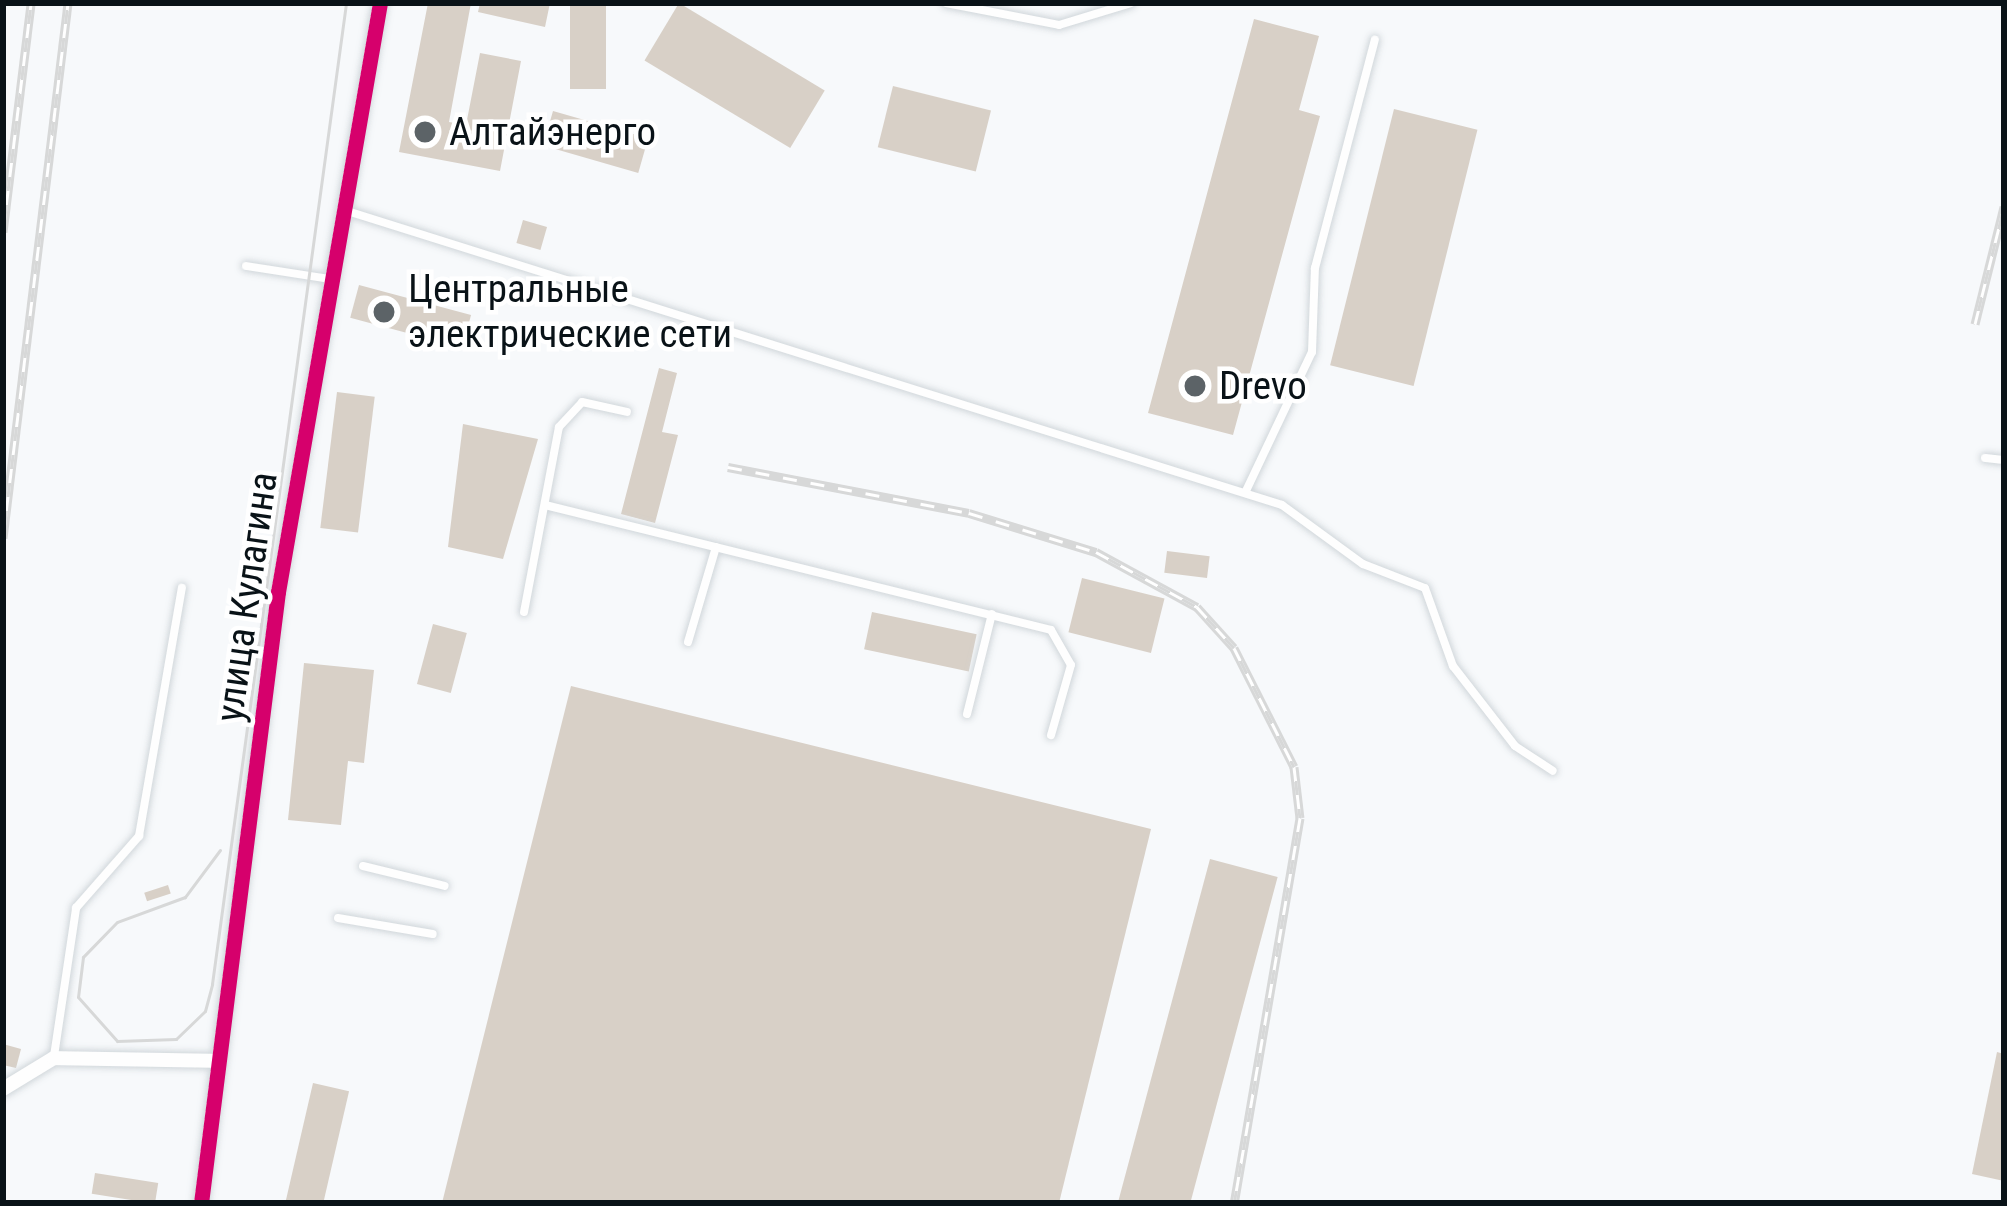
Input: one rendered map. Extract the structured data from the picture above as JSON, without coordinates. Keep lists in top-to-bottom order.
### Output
{
  "streets": {
    "street": ["улица Кулагина"]
  },
  "places": ["Алтайэнерго", "Центральные электрические сети", "Drevo"]
}
